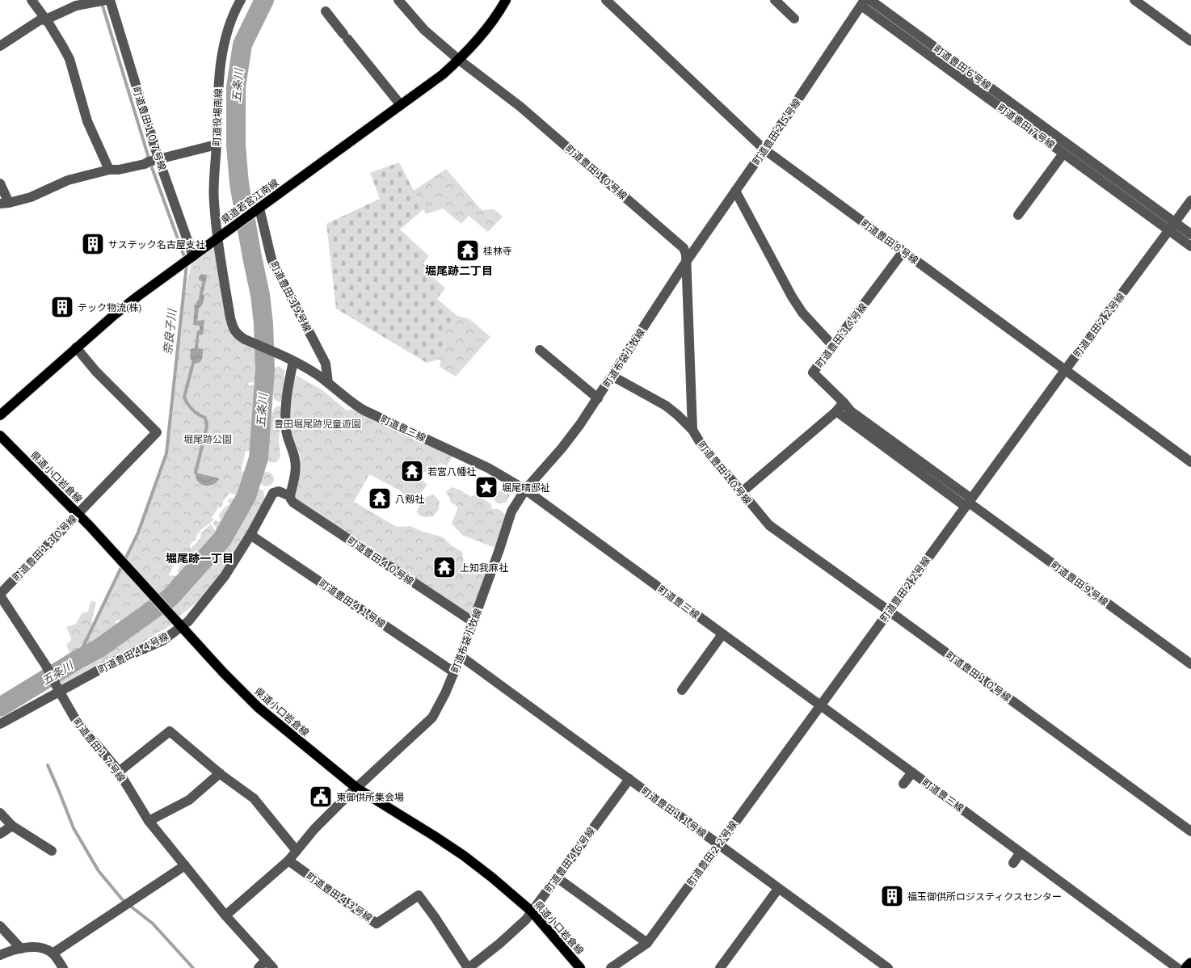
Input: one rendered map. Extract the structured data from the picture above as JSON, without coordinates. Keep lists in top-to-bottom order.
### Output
{
  "streets": {
    "main road": ["県道若宮江南線", "県道小口岩倉線"],
    "street": [
      "町道豊田６号線",
      "町道役場南線",
      "町道豊田７号線",
      "町道豊田１０７号線",
      "町道豊田２５号線",
      "町道豊田１０号線",
      "町道豊田８号線",
      "町道豊田３９号線",
      "町道豊田２２号線",
      "町道豊田３４号線",
      "町道布袋小牧線",
      "町道豊三線",
      "町道豊田１３０号線",
      "町道豊田４０号線",
      "町道豊田９号線",
      "町道豊田４１号線",
      "町道豊田４４号線",
      "町道豊田１７号線",
      "町道豊田１１号線",
      "町道豊田４６号線",
      "町道豊田４３号線"
    ]
  },
  "crossings": [
    ["町道豊田６号線", "町道豊田７号線"],
    ["町道豊田６号線", "町道豊田２２号線"],
    ["町道役場南線", "県道若宮江南線"],
    ["町道役場南線", "町道豊三線"],
    ["町道豊田７号線", "町道豊田２５号線"],
    ["町道豊田７号線", "町道豊田２２号線"],
    ["町道豊田１０７号線", "県道若宮江南線"],
    ["町道豊田２５号線", "町道豊田１０号線"],
    ["町道豊田２５号線", "町道豊田８号線"],
    ["町道豊田２５号線", "町道布袋小牧線"],
    ["町道豊田１０号線", "県道若宮江南線"],
    ["町道豊田１０号線", "町道豊田２２号線"],
    ["町道豊田１０号線", "町道布袋小牧線"],
    ["県道若宮江南線", "町道豊田３９号線"],
    ["県道若宮江南線", "町道豊三線"],
    ["県道若宮江南線", "町道豊田１３０号線"],
    ["町道豊田８号線", "町道豊田２２号線"],
    ["町道豊田８号線", "町道豊田３４号線"],
    ["町道豊田３９号線", "町道豊三線"],
    ["町道豊田２２号線", "町道豊三線"],
    ["町道豊田２２号線", "町道豊田９号線"],
    ["町道豊田２２号線", "町道豊田１１号線"],
    ["町道豊田３４号線", "町道豊田９号線"],
    ["町道布袋小牧線", "町道豊三線"],
    ["町道布袋小牧線", "県道小口岩倉線"],
    ["町道布袋小牧線", "町道豊田４０号線"],
    ["町道布袋小牧線", "町道豊田４１号線"],
    ["町道布袋小牧線", "町道豊田１７号線"],
    ["町道布袋小牧線", "町道豊田１１号線"],
    ["町道布袋小牧線", "町道豊田４３号線"],
    ["県道小口岩倉線", "町道豊田１３０号線"],
    ["県道小口岩倉線", "町道豊田４４号線"],
    ["県道小口岩倉線", "町道豊田４６号線"],
    ["町道豊田１３０号線", "町道豊田１７号線"],
    ["町道豊田４０号線", "町道豊田４４号線"],
    ["町道豊田４１号線", "町道豊田４４号線"],
    ["町道豊田４４号線", "町道豊田１７号線"],
    ["町道豊田１１号線", "町道豊田４６号線"],
    ["町道豊田４６号線", "町道豊田４３号線"]
  ],
  "districts": ["堀尾跡二丁目", "堀尾跡一丁目"],
  "water": ["五条川", "奈良子川"],
  "parks": ["豊田堀尾跡児童遊園", "堀尾跡公園"],
  "places": {
    "building": ["サステック名古屋支社", "テック物流(株)", "福玉御供所ロジスティクスセンター"],
    "temple": [
      "桂林寺",
      "若宮八幡社",
      "八剱社",
      "上知我麻社"
    ],
    "place": ["堀尾晴邸祉"],
    "public building": ["東御供所集会場"]
  }
}
